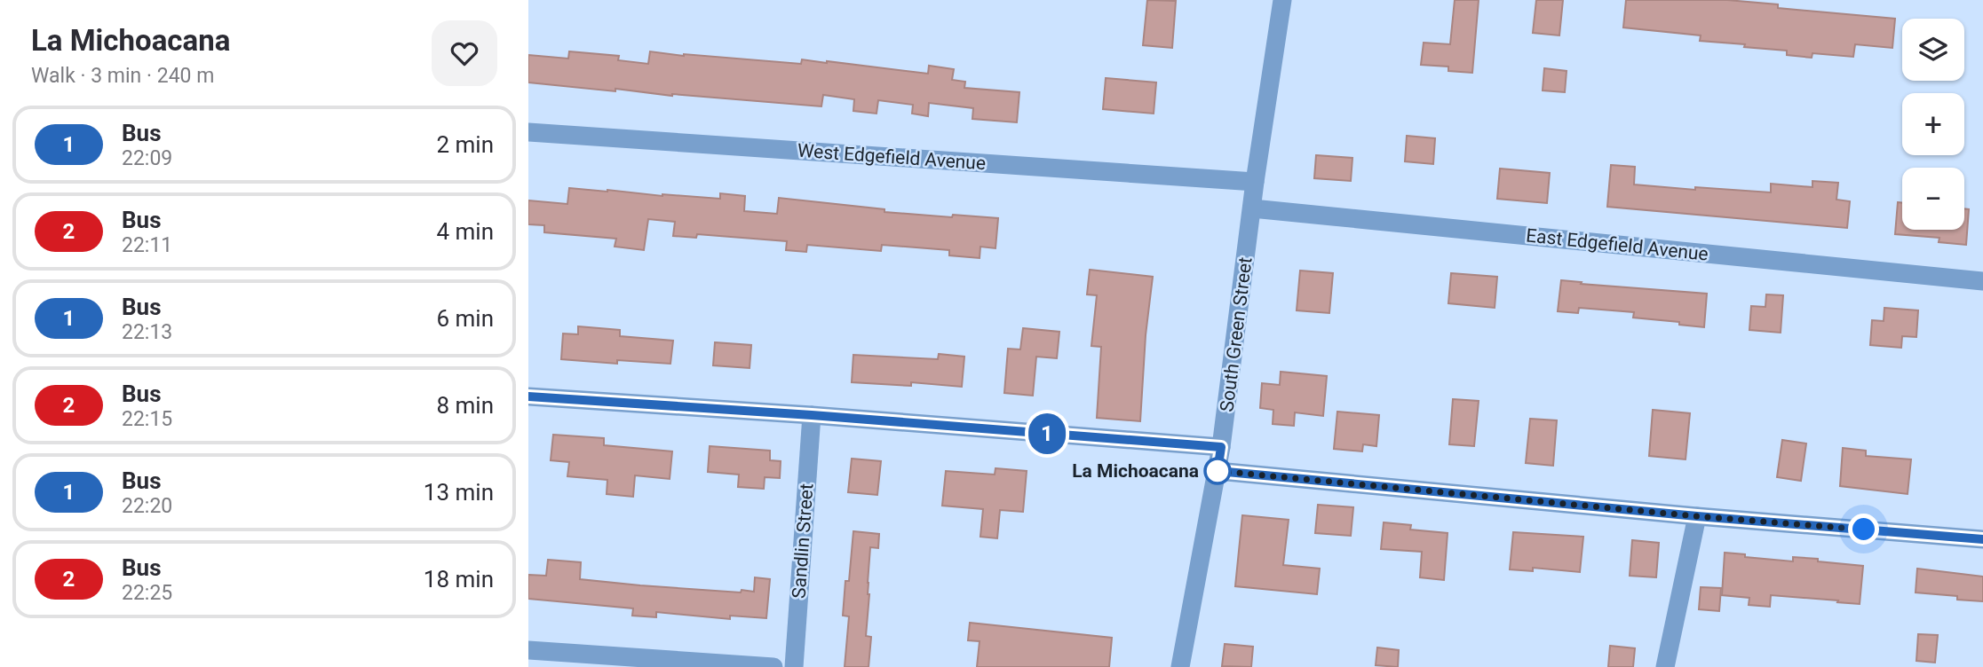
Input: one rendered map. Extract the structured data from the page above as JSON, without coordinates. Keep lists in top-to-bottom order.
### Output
{
  "streets": {
    "street": [
      "West Edgefield Avenue",
      "East Edgefield Avenue",
      "South Green Street",
      "Sandlin Street"
    ]
  },
  "crossings": [
    ["West Edgefield Avenue", "South Green Street"],
    ["East Edgefield Avenue", "South Green Street"]
  ],
  "places": ["La Michoacana"],
  "lines": ["bus line 1"],
  "page": {
    "heading": ["La Michoacana", "Walk · 3 min · 240 m"],
    "on_map": "1",
    "map_buttons": ["+", "−"],
    "list": [
      {
        "mark": "1",
        "name": "Bus",
        "note": "22:09",
        "value": "2 min"
      },
      {
        "mark": "2",
        "name": "Bus",
        "note": "22:11",
        "value": "4 min"
      },
      {
        "mark": "1",
        "name": "Bus",
        "note": "22:13",
        "value": "6 min"
      },
      {
        "mark": "2",
        "name": "Bus",
        "note": "22:15",
        "value": "8 min"
      },
      {
        "mark": "1",
        "name": "Bus",
        "note": "22:20",
        "value": "13 min"
      },
      {
        "mark": "2",
        "name": "Bus",
        "note": "22:25",
        "value": "18 min"
      }
    ]
  }
}
